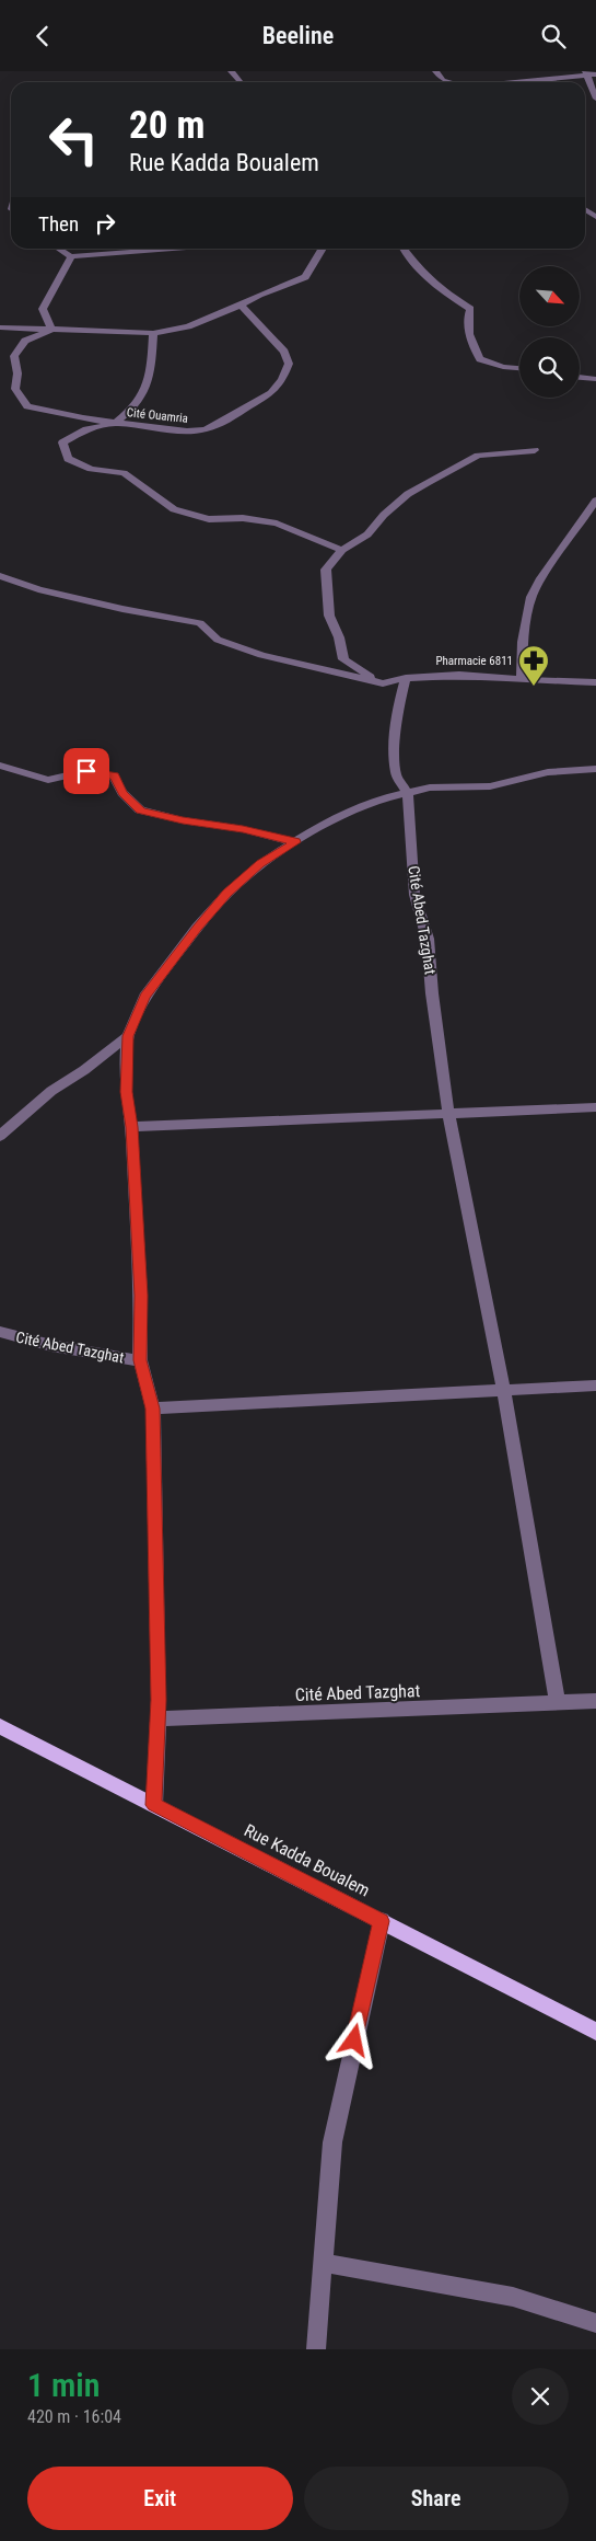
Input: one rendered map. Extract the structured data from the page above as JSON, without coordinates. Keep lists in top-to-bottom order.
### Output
{
  "streets": {
    "main road": ["Rue Kadda Boualem"],
    "street": ["Cité Ouamria", "Cité Abed Tazghat"]
  },
  "crossings": [
    ["Cité Abed Tazghat", "Rue Kadda Boualem"]
  ],
  "places": {
    "pharmacy": ["Pharmacie 6811"]
  },
  "north": "bottom right",
  "page": {
    "header": "Beeline",
    "turn": ["20 m", "Rue Kadda Boualem"],
    "then": "Then",
    "heading": ["1 min", "420 m · 16:04"],
    "buttons": ["Exit", "Share"]
  }
}
